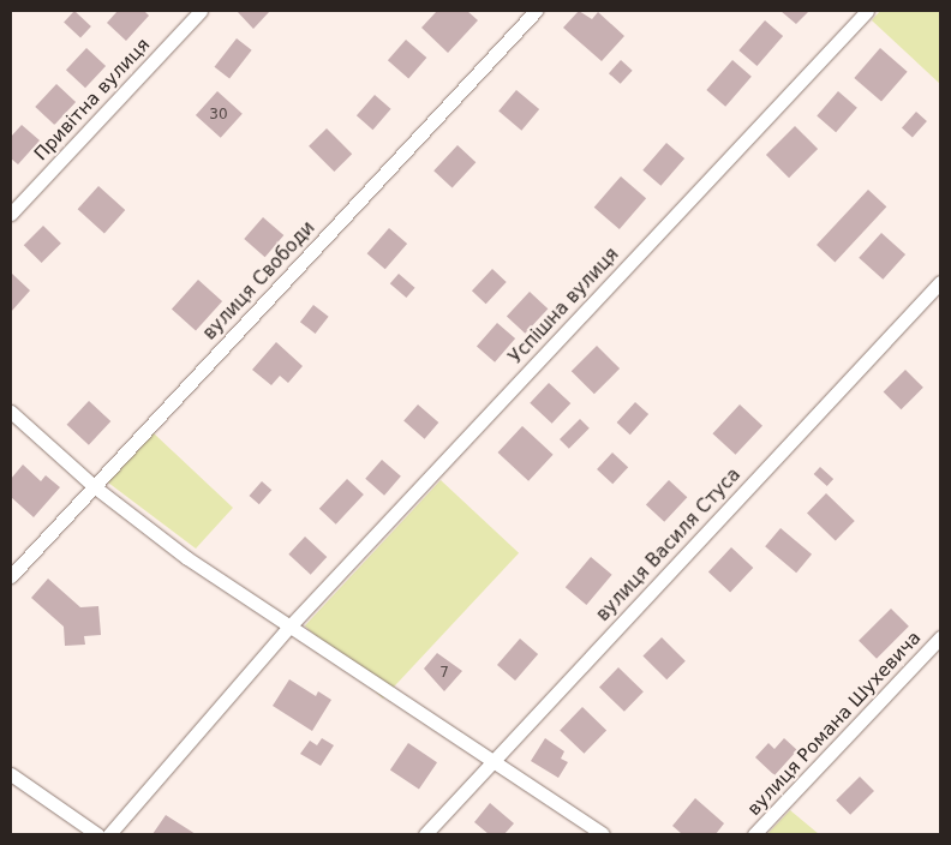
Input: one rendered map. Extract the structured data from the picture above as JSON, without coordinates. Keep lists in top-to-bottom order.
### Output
{
  "streets": {
    "street": [
      "Привітна вулиця",
      "вулиця Свободи",
      "Успішна вулиця",
      "вулиця Василя Стуса",
      "вулиця Романа Шухевича"
    ]
  },
  "house_numbers": ["30", "7"]
}
